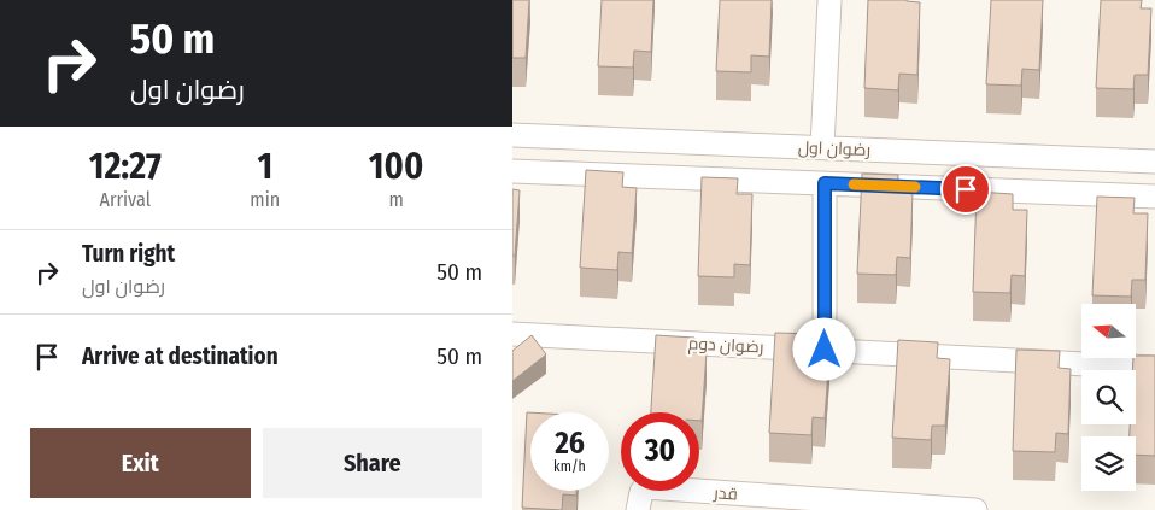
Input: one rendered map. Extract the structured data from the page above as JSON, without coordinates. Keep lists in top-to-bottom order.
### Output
{
  "streets": {
    "street": ["رضوان اول", "رضوان دوم", "قدر"]
  },
  "north": "left",
  "page": {
    "turn": ["50 m", "رضوان اول"],
    "eta": [
      "12:27",
      "Arrival",
      "1",
      "min",
      "100",
      "m"
    ],
    "list": [
      {
        "name": "Turn right",
        "note": "رضوان اول",
        "value": "50 m"
      },
      {
        "name": "Arrive at destination",
        "value": "50 m"
      }
    ],
    "speed": "26 km/h",
    "limit": "30",
    "buttons": ["Exit", "Share"]
  }
}
